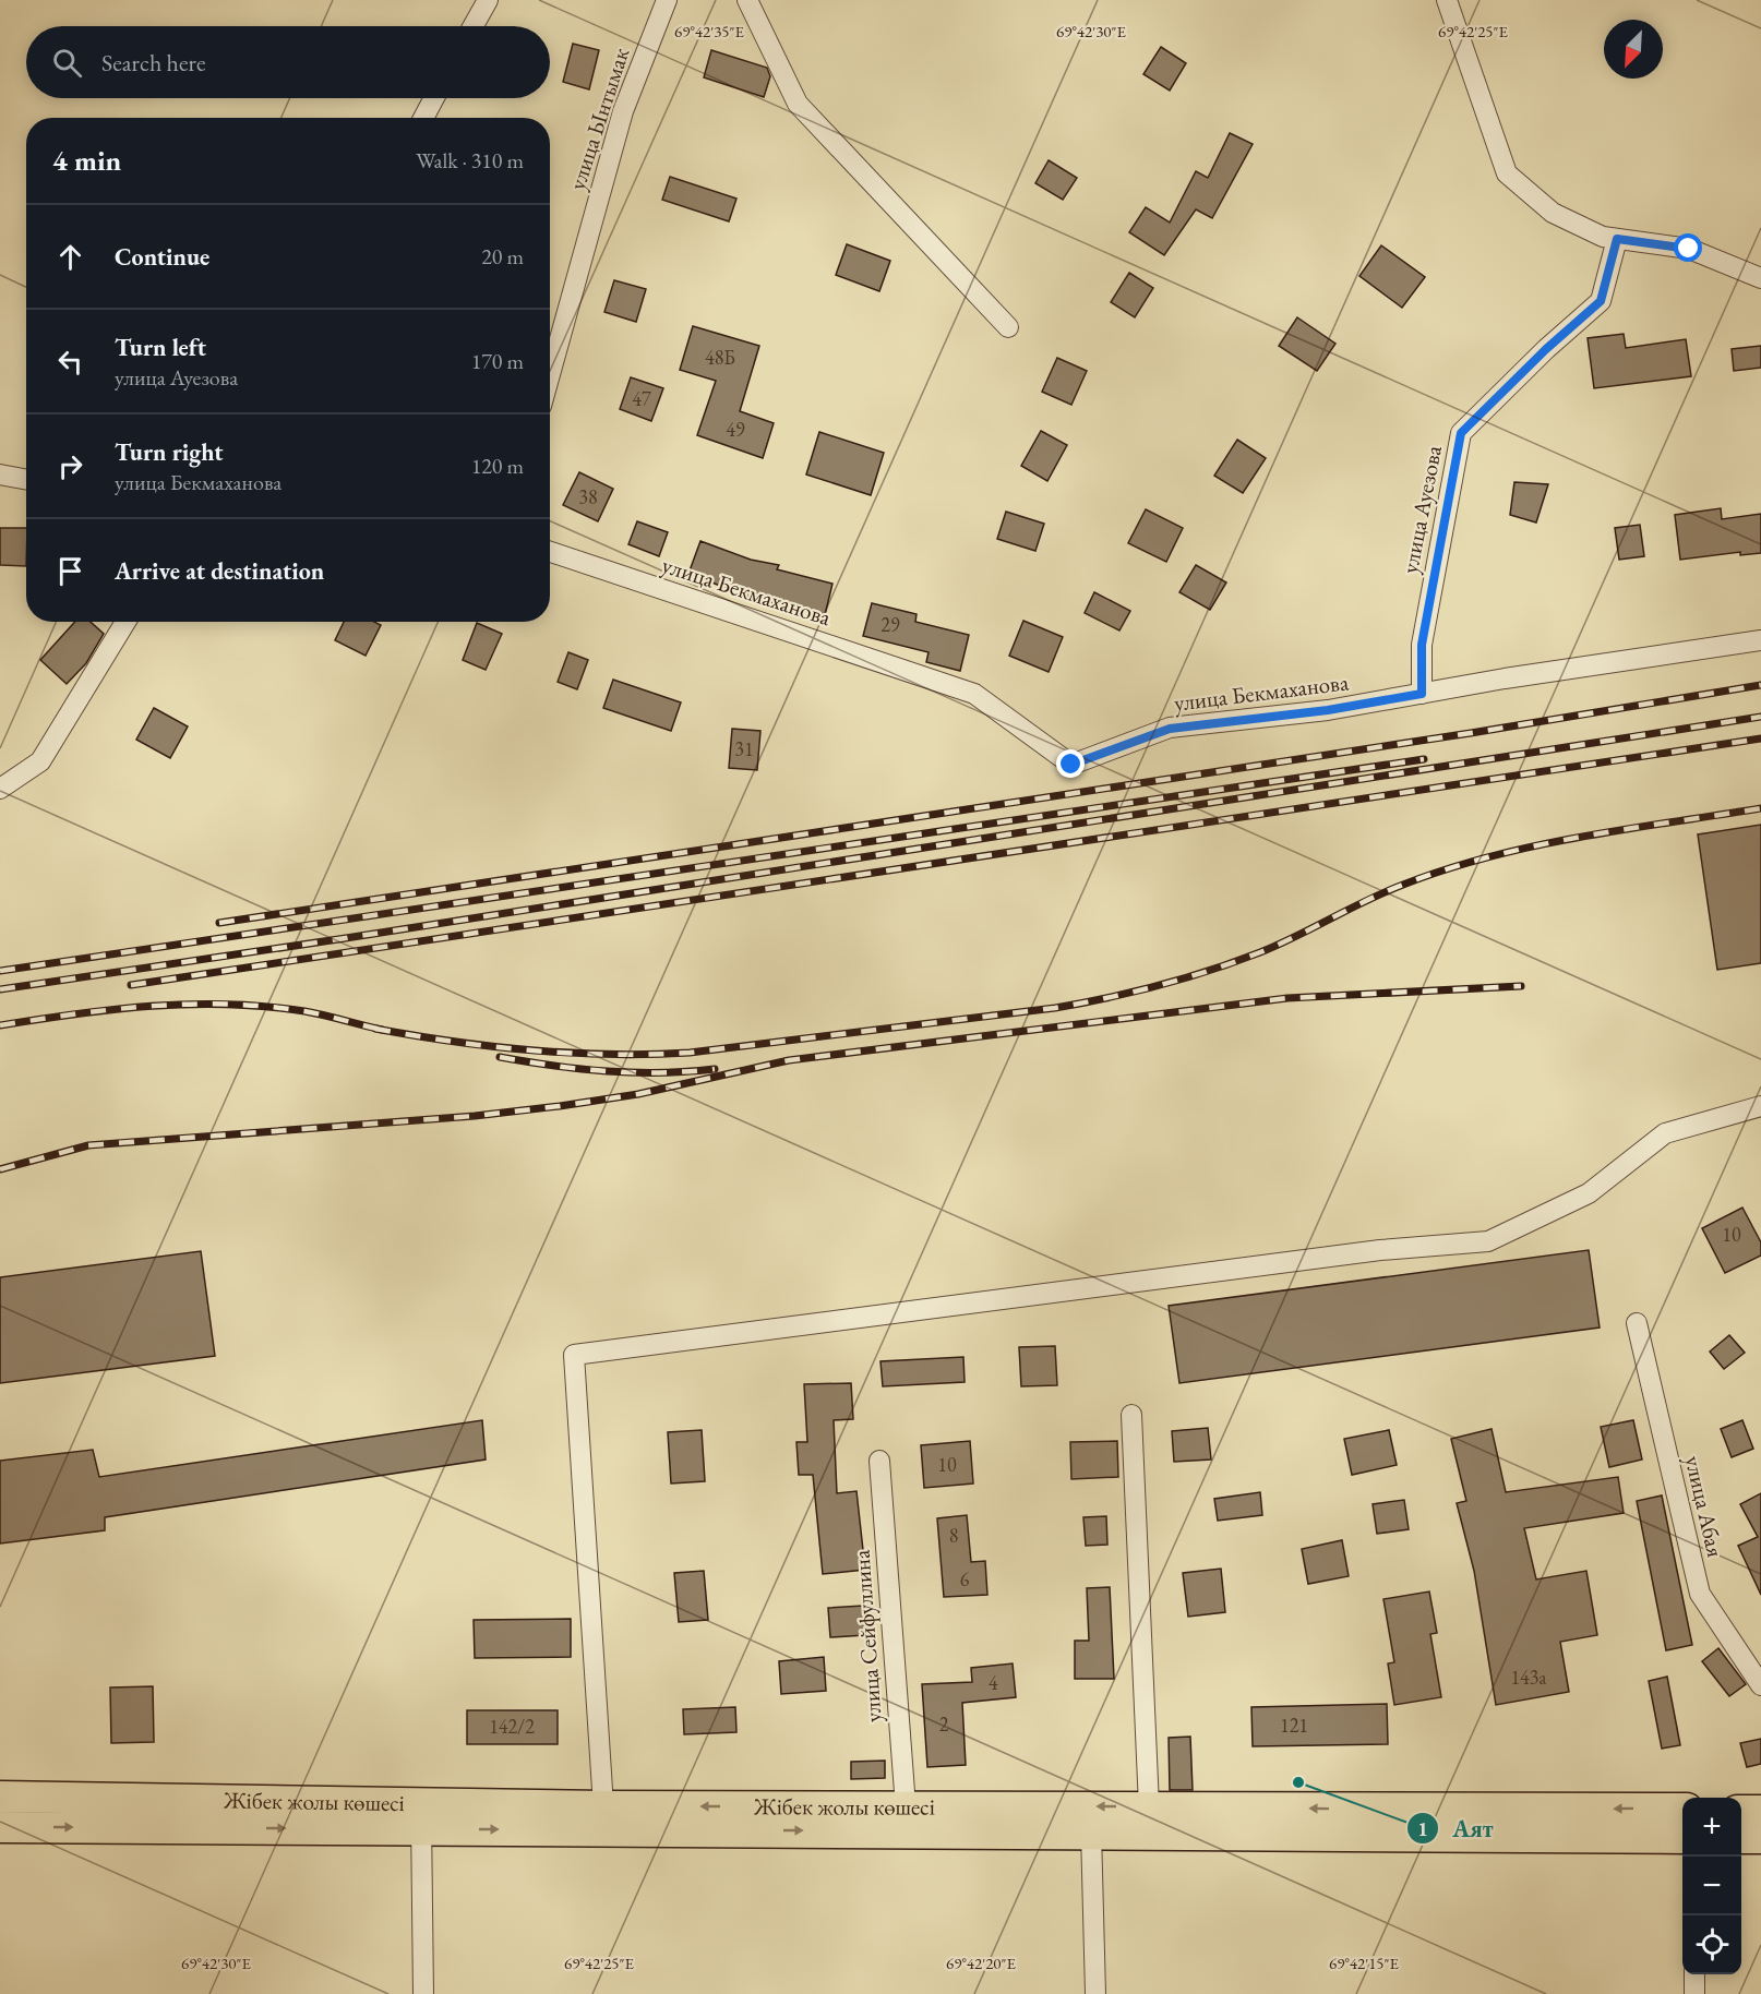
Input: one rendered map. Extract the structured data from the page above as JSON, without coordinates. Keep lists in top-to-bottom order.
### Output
{
  "streets": {
    "main road": ["Жібек жолы көшесі"],
    "street": [
      "улица Ынтымак",
      "улица Ауезова",
      "улица Бекмаханова",
      "улица Абая",
      "улица Сейфуллина"
    ]
  },
  "crossings": [
    ["улица Ауезова", "улица Бекмаханова"],
    ["улица Сейфуллина", "Жібек жолы көшесі"]
  ],
  "places": ["Аят"],
  "house_numbers": [
    "48Б",
    "47",
    "49",
    "38",
    "29",
    "31",
    "10",
    "10",
    "8",
    "6",
    "143а",
    "4",
    "2",
    "121",
    "142/2"
  ],
  "north": "bottom left",
  "page": {
    "search": "Search here",
    "heading": ["4 min", "Walk · 310 m"],
    "list": [
      ["Continue", "20 m"],
      ["Turn left", "улица Ауезова", "170 m"],
      ["Turn right", "улица Бекмаханова", "120 m"],
      "Arrive at destination"
    ],
    "map_buttons": ["+", "−"]
  },
  "coordinates": [
    "69°42'35\"E",
    "69°42'30\"E",
    "69°42'25\"E",
    "69°42'20\"E",
    "69°42'15\"E"
  ]
}
